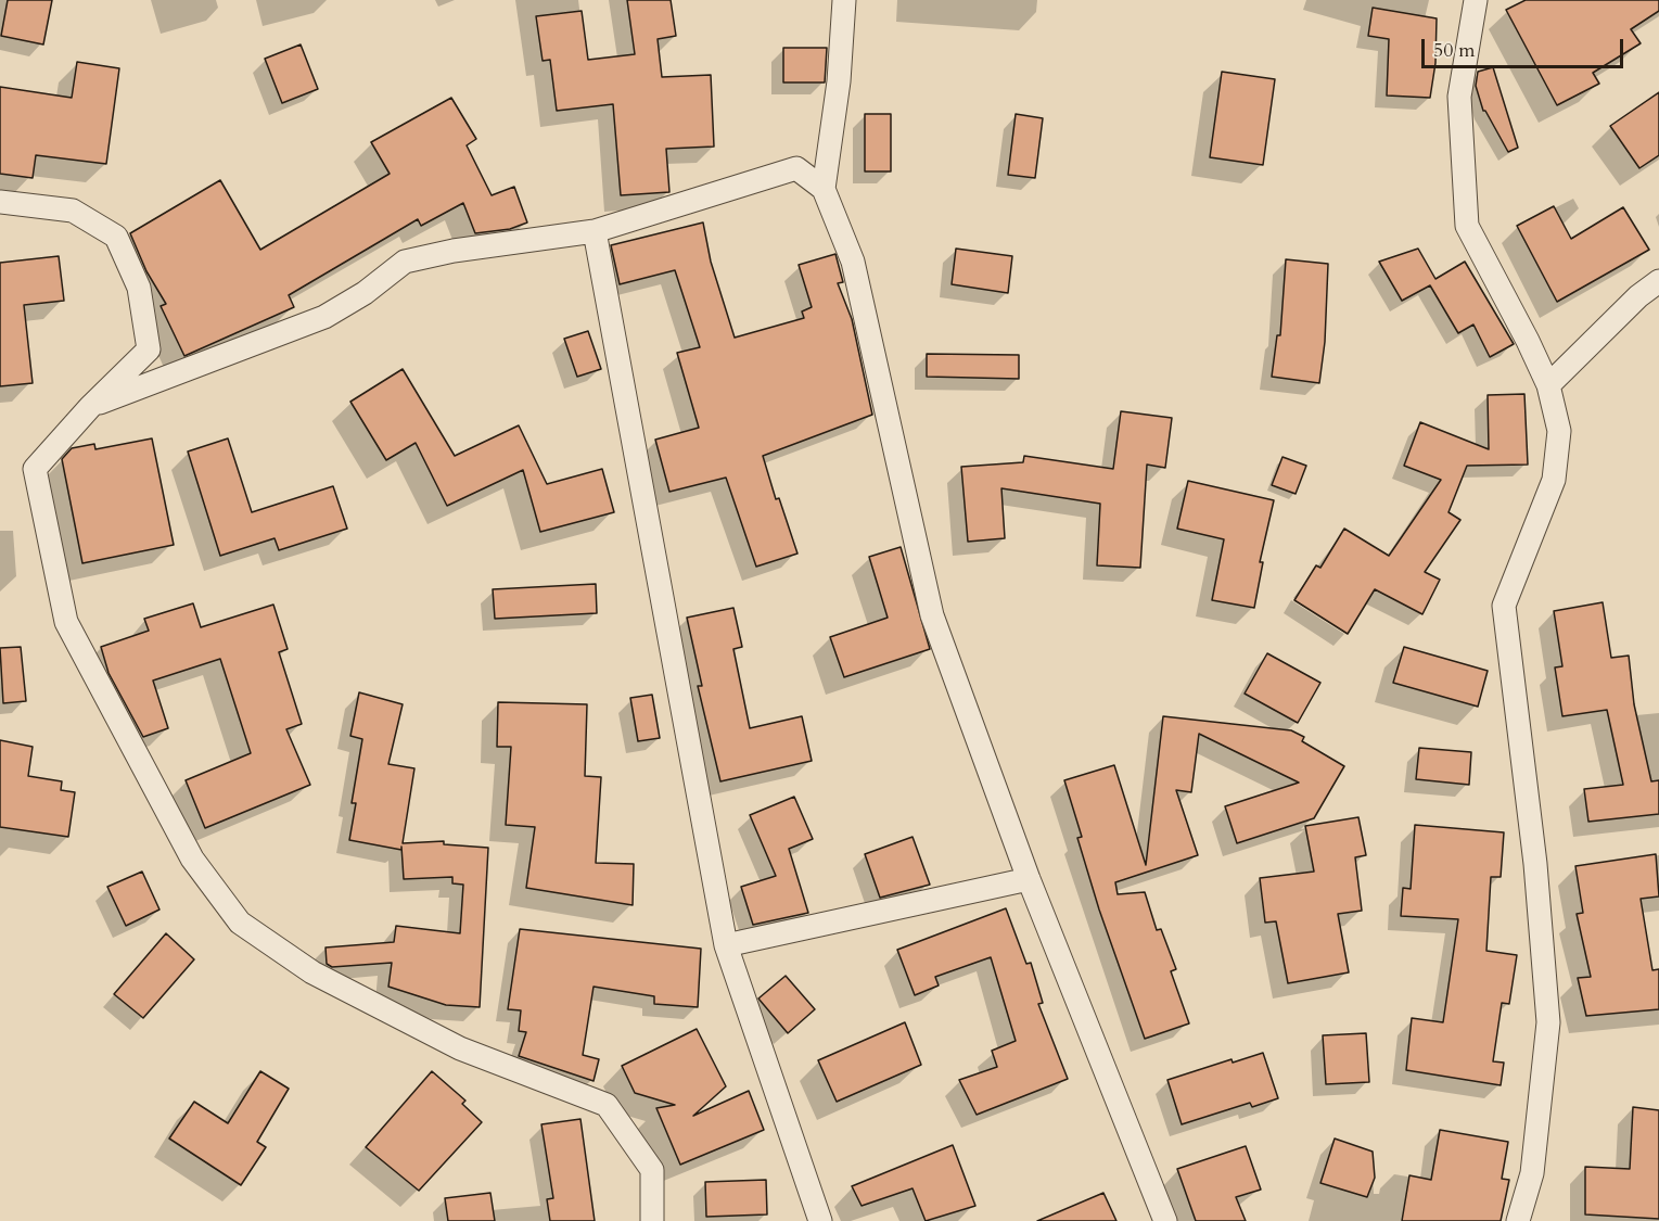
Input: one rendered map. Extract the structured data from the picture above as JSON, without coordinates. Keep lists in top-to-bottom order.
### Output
{
  "scale_bar": "50 m"
}
